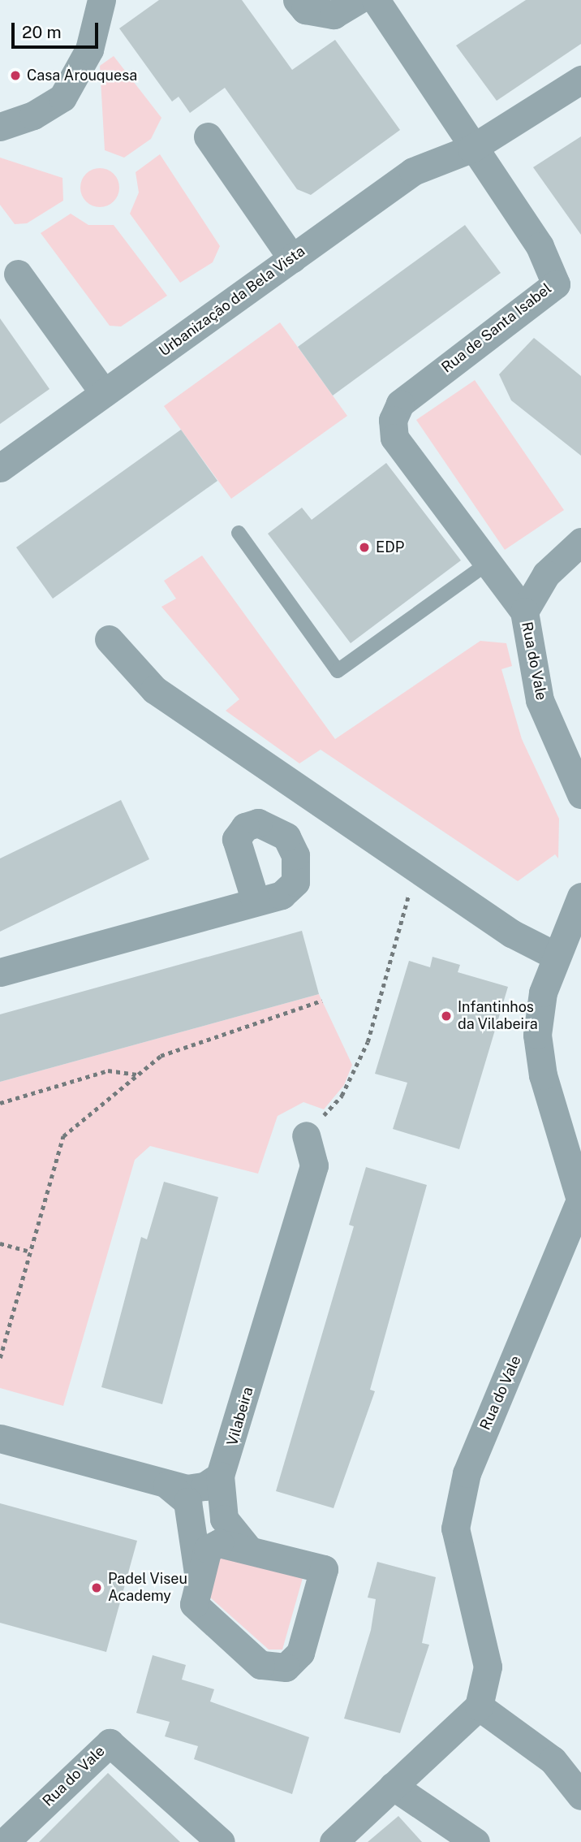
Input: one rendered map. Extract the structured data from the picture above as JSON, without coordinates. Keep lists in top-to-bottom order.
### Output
{
  "streets": {
    "street": [
      "Urbanização da Bela Vista",
      "Rua de Santa Isabel",
      "Rua do Vale",
      "Vilabeira"
    ]
  },
  "crossings": [
    ["Urbanização da Bela Vista", "Rua de Santa Isabel"],
    ["Rua de Santa Isabel", "Rua do Vale"]
  ],
  "places": [
    "Casa Arouquesa",
    "EDP",
    "Infantinhos da Vilabeira",
    "Padel Viseu Academy"
  ],
  "scale_bar": "20 m"
}
